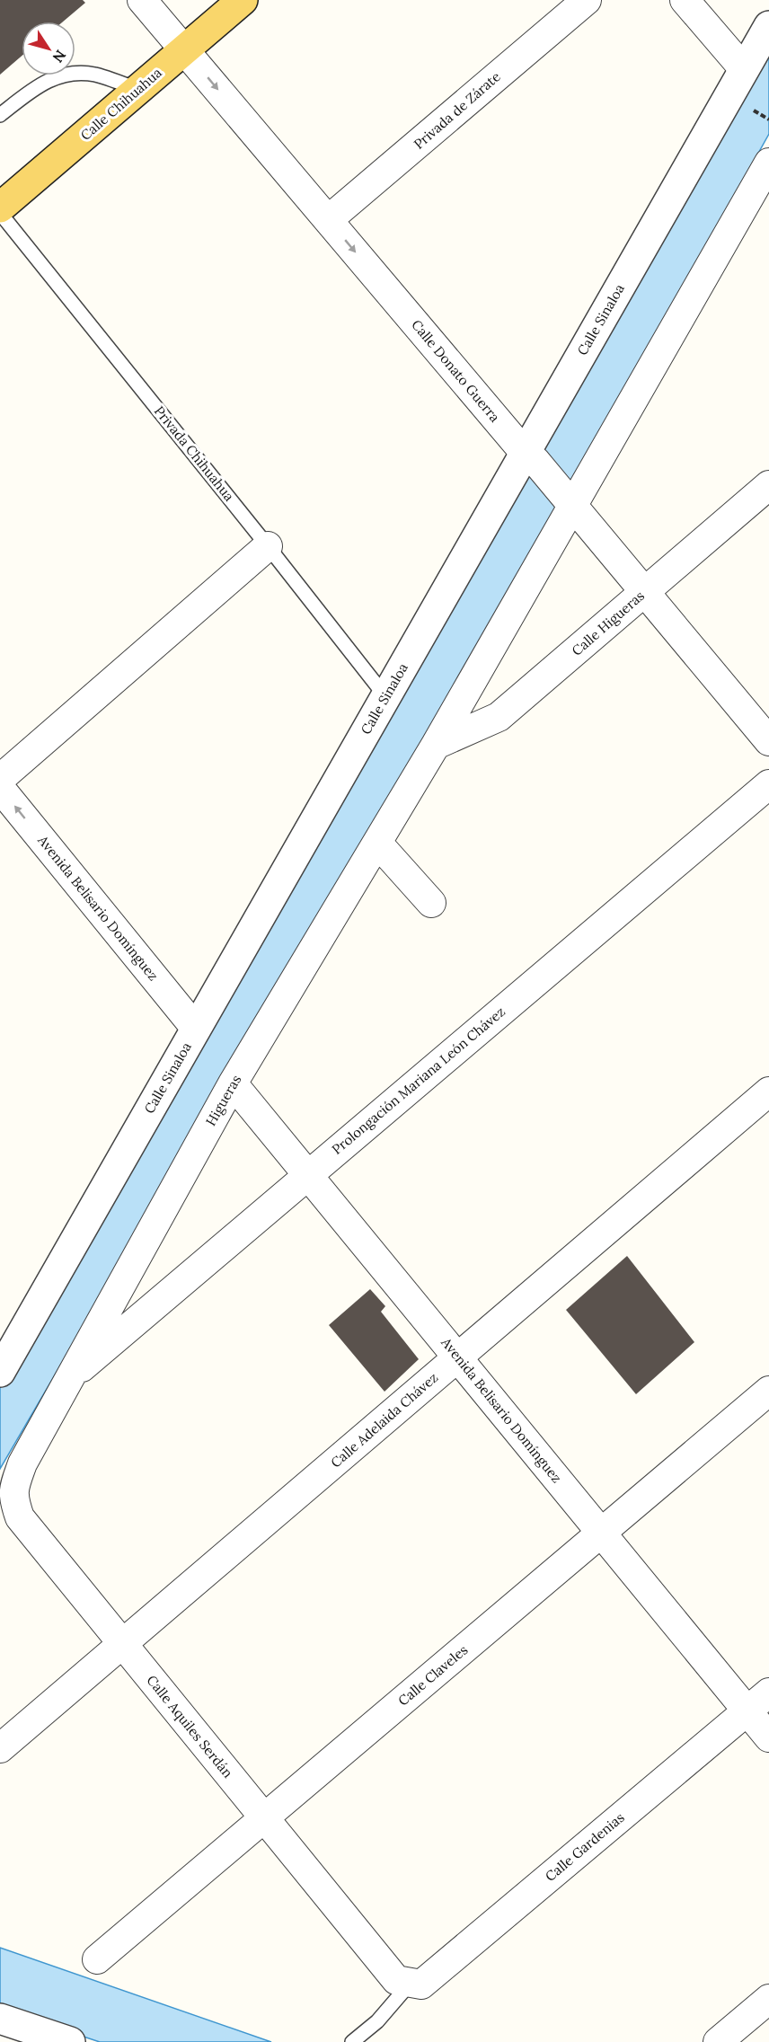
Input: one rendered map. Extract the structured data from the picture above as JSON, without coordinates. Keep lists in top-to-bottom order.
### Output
{
  "streets": {
    "main road": ["Calle Chihuahua"],
    "street": [
      "Privada de Zárate",
      "Calle Sinaloa",
      "Calle Donato Guerra",
      "Calle Higueras",
      "Avenida Belisario Domínguez",
      "Prolongación Mariana León Chávez",
      "Higueras",
      "Calle Adelaida Chávez",
      "Calle Claveles",
      "Calle Aquiles Serdán",
      "Calle Gardenias"
    ],
    "lane": ["Privada Chihuahua"]
  },
  "crossings": [
    ["Calle Chihuahua", "Calle Donato Guerra"],
    ["Privada de Zárate", "Calle Donato Guerra"],
    ["Calle Sinaloa", "Calle Donato Guerra"],
    ["Calle Sinaloa", "Privada Chihuahua"],
    ["Calle Sinaloa", "Avenida Belisario Domínguez"],
    ["Calle Donato Guerra", "Calle Higueras"],
    ["Calle Donato Guerra", "Higueras"],
    ["Calle Higueras", "Higueras"],
    ["Avenida Belisario Domínguez", "Prolongación Mariana León Chávez"],
    ["Avenida Belisario Domínguez", "Higueras"],
    ["Avenida Belisario Domínguez", "Calle Adelaida Chávez"],
    ["Avenida Belisario Domínguez", "Calle Claveles"],
    ["Avenida Belisario Domínguez", "Calle Gardenias"],
    ["Prolongación Mariana León Chávez", "Higueras"],
    ["Higueras", "Calle Aquiles Serdán"],
    ["Calle Adelaida Chávez", "Calle Aquiles Serdán"],
    ["Calle Claveles", "Calle Aquiles Serdán"],
    ["Calle Aquiles Serdán", "Calle Gardenias"]
  ],
  "one_way": ["Calle Donato Guerra"],
  "north": "bottom right"
}
